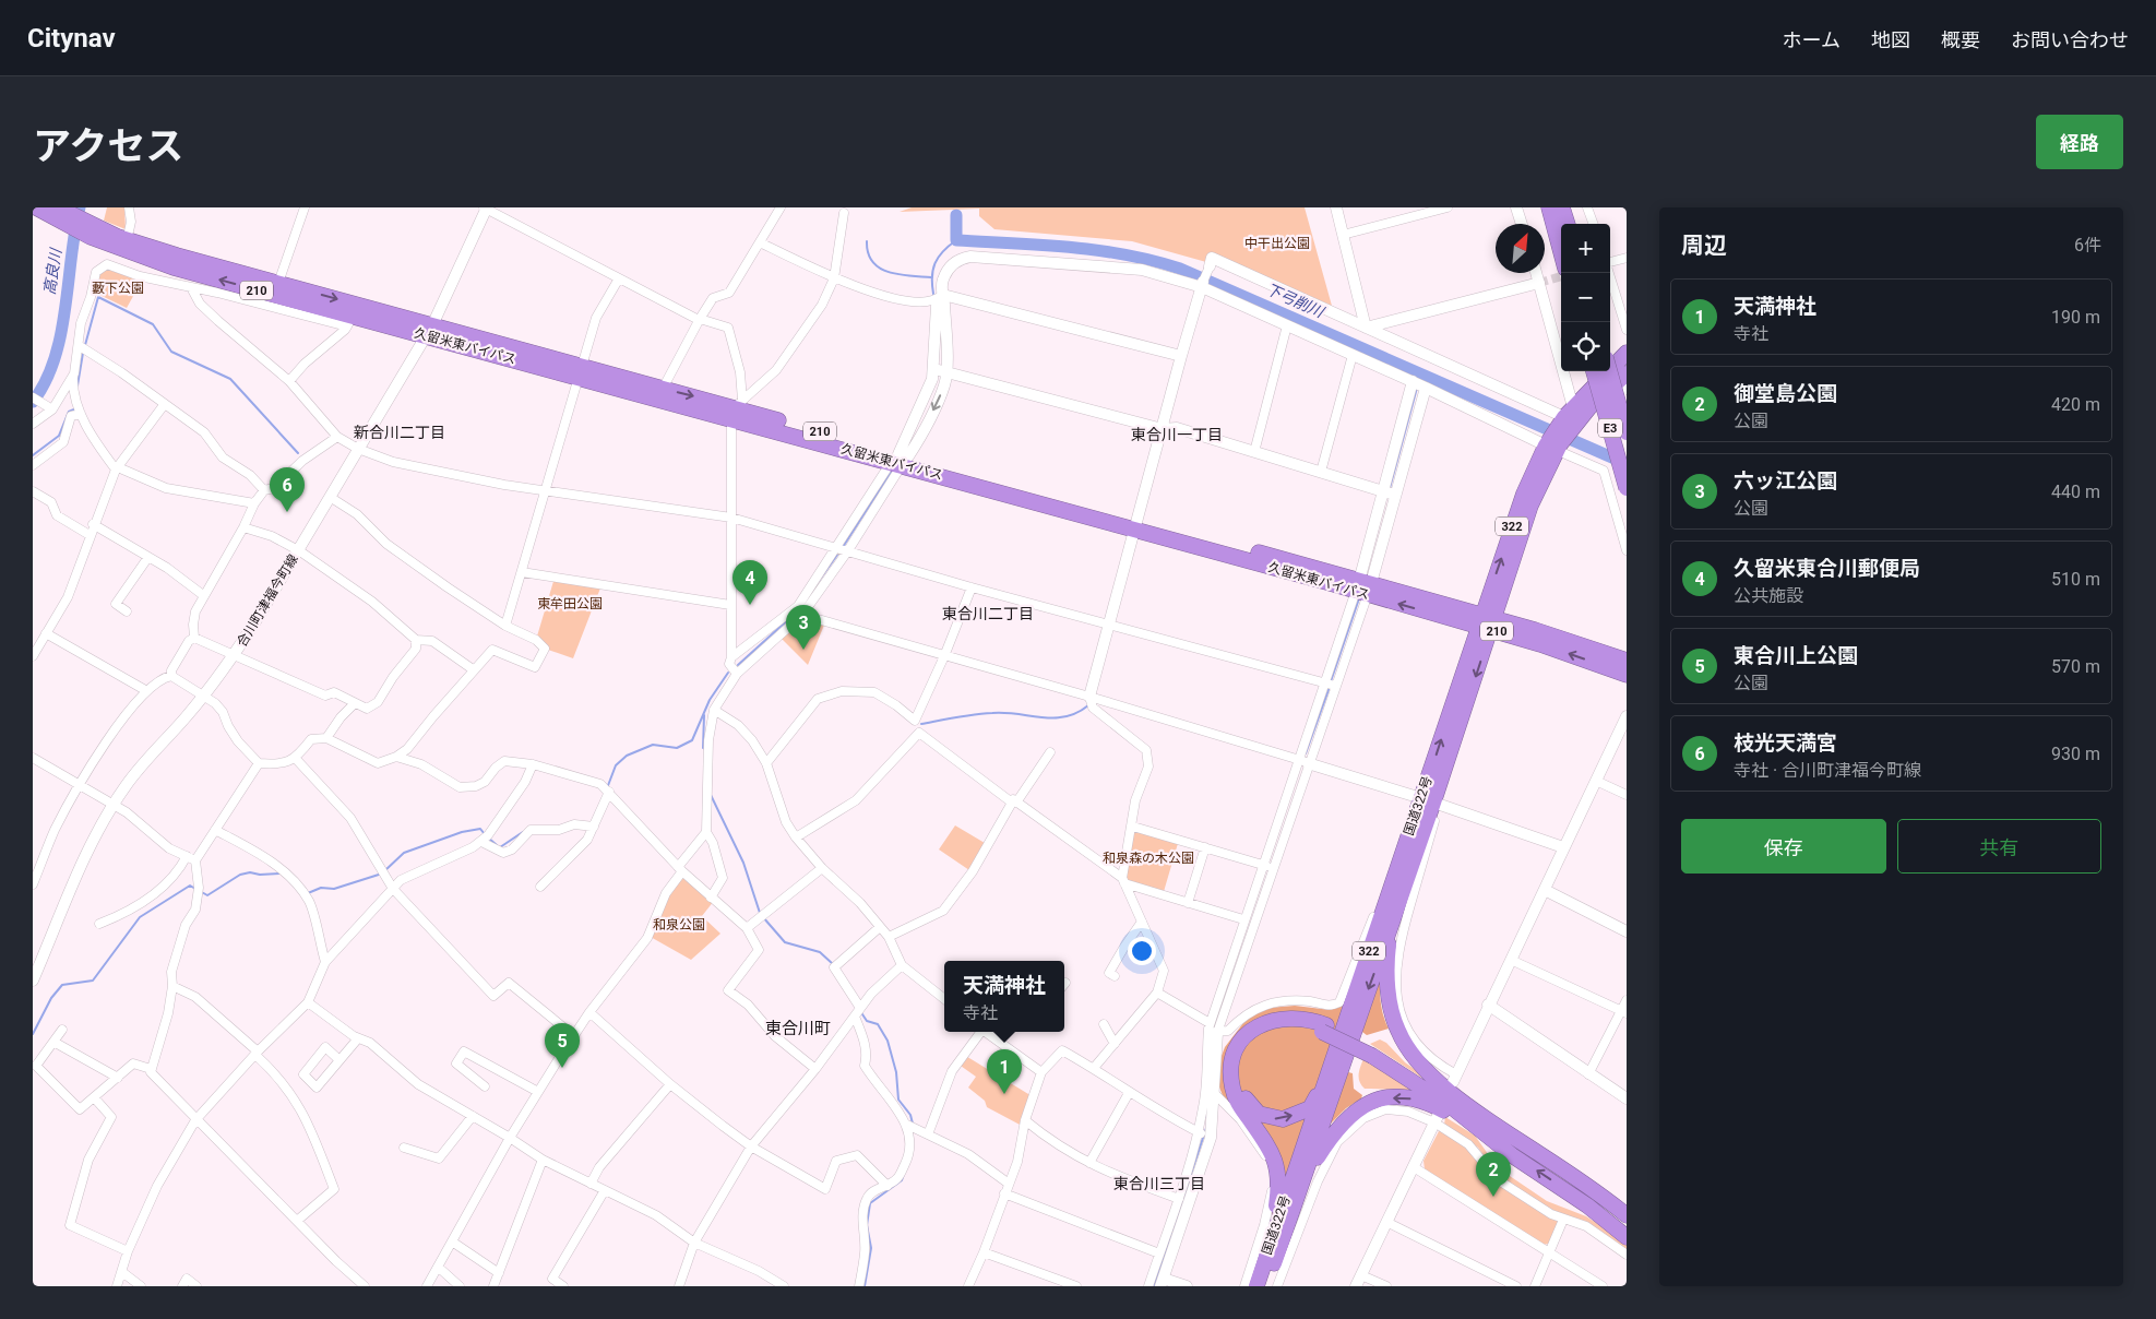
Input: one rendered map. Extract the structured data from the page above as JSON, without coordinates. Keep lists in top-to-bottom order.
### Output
{
  "streets": {
    "highway": [
      "210",
      "久留米東バイパス",
      "E3",
      "322",
      "国道322号"
    ],
    "street": ["合川町津福今町線"]
  },
  "crossings": [
    ["久留米東バイパス", "合川町津福今町線"],
    ["久留米東バイパス", "国道322号"]
  ],
  "districts": [
    "新合川二丁目",
    "東合川一丁目",
    "東合川二丁目",
    "東合川町",
    "東合川三丁目"
  ],
  "water": ["高良川", "下弓削川"],
  "parks": [
    "中干出公園",
    "藪下公園",
    "東牟田公園",
    "和泉森の木公園",
    "和泉公園"
  ],
  "north": "top right",
  "page": {
    "header": "Citynav",
    "nav": [
      "ホーム",
      "地図",
      "概要",
      "お問い合わせ"
    ],
    "title": "アクセス",
    "buttons": [
      "経路",
      ["保存", "共有"]
    ],
    "heading": ["周辺", "6件"],
    "map_buttons": ["+", "−"],
    "list": [
      {
        "mark": "1",
        "name": "天満神社",
        "note": "寺社",
        "value": "190 m"
      },
      {
        "mark": "2",
        "name": "御堂島公園",
        "note": "公園",
        "value": "420 m"
      },
      {
        "mark": "3",
        "name": "六ッ江公園",
        "note": "公園",
        "value": "440 m"
      },
      {
        "mark": "4",
        "name": "久留米東合川郵便局",
        "note": "公共施設",
        "value": "510 m"
      },
      {
        "mark": "5",
        "name": "東合川上公園",
        "note": "公園",
        "value": "570 m"
      },
      {
        "mark": "6",
        "name": "枝光天満宮",
        "note": "寺社 · 合川町津福今町線",
        "value": "930 m"
      }
    ],
    "pins": [
      "6",
      "4",
      "3",
      "5",
      "1",
      "2"
    ],
    "popup": ["天満神社", "寺社"]
  }
}
